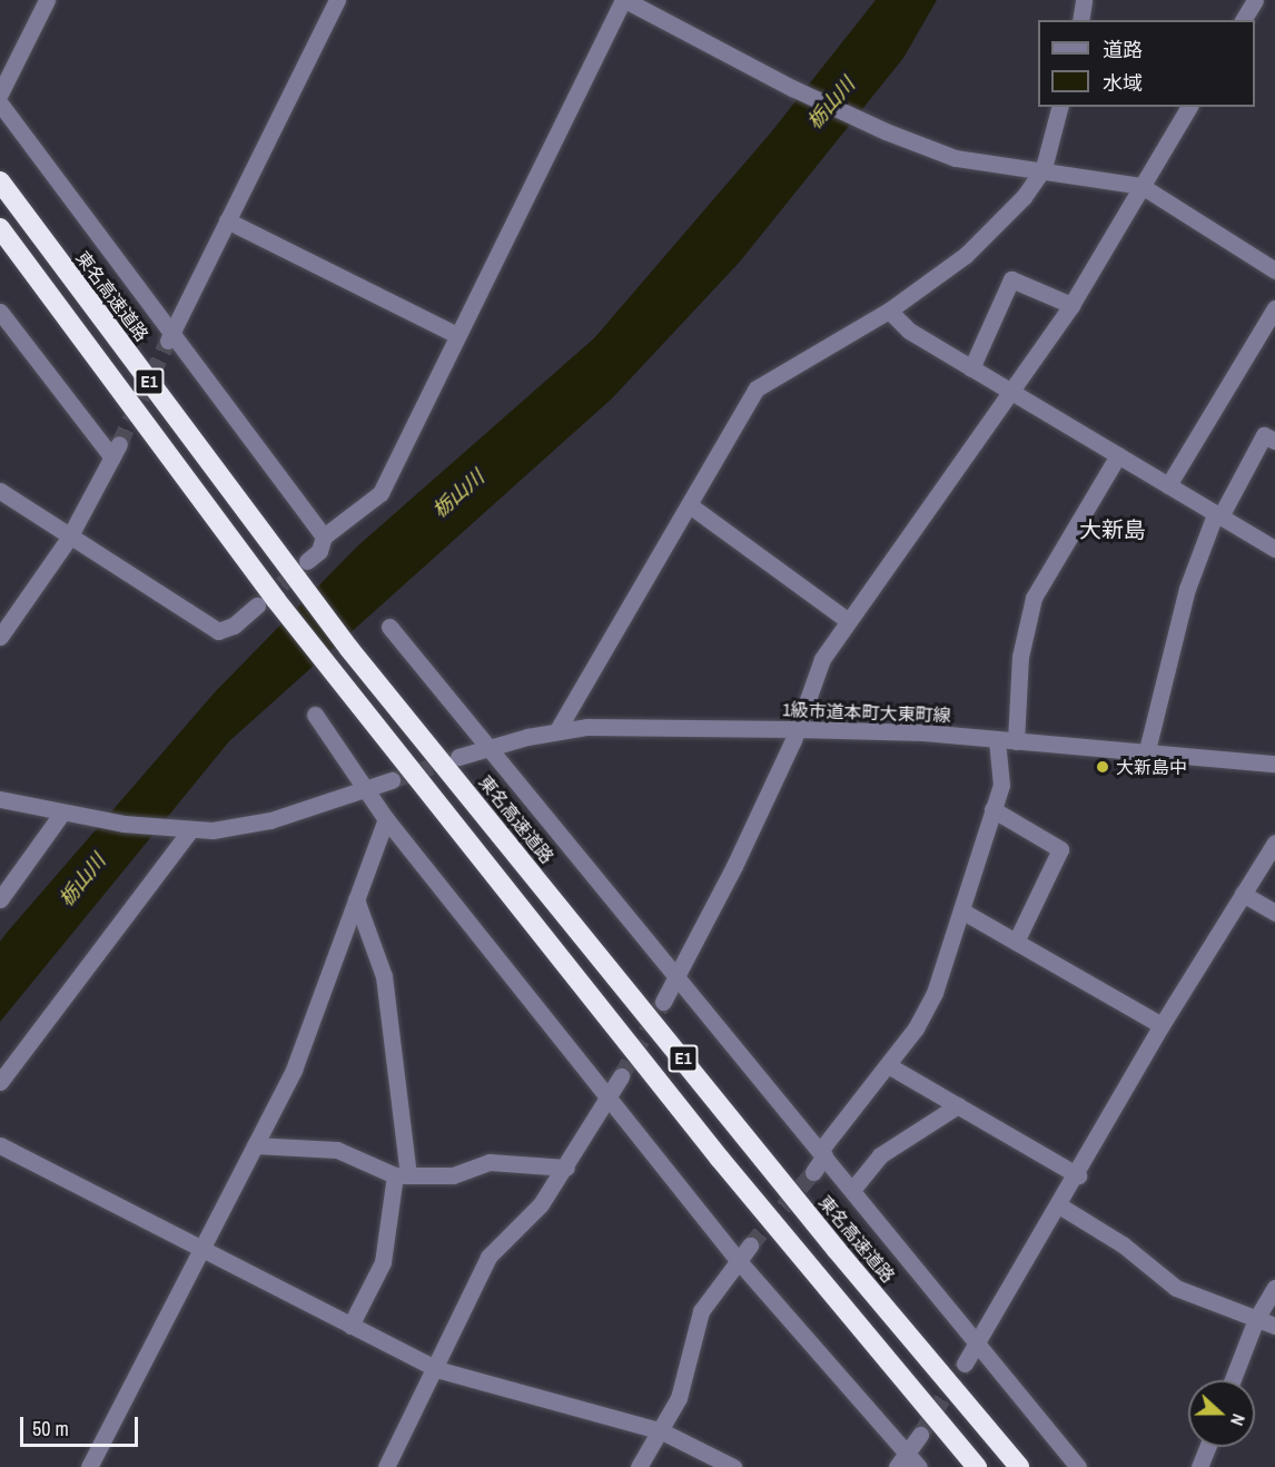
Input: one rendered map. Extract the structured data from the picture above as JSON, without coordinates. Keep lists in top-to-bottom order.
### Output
{
  "streets": {
    "highway": ["東名高速道路", "E1"],
    "street": ["1級市道本町大東町線"]
  },
  "districts": ["大新島"],
  "water": ["栃山川"],
  "places": ["大新島中"],
  "legend": ["道路", "水域"],
  "scale_bar": "50 m",
  "north": "right"
}
